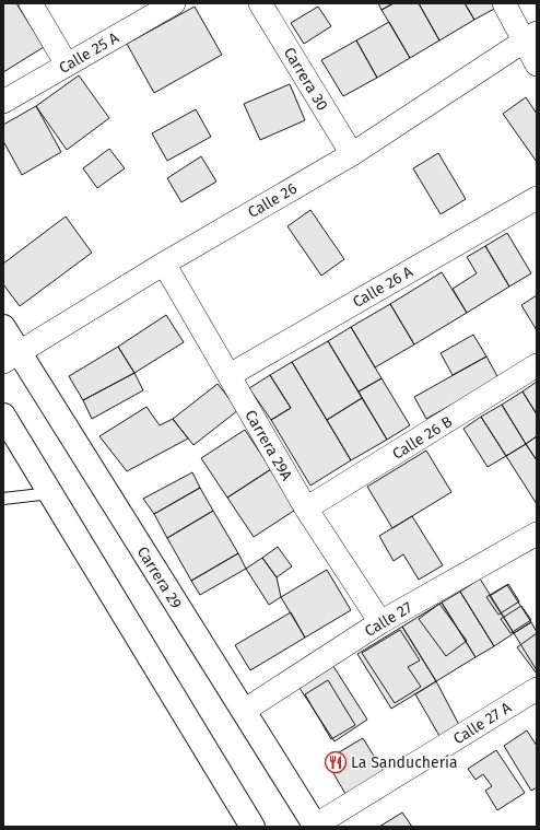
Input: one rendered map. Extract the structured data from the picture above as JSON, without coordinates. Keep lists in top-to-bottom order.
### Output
{
  "streets": {
    "main road": ["Carrera 29"],
    "street": [
      "Calle 25 A",
      "Carrera 30",
      "Calle 26",
      "Calle 26 A",
      "Calle 26 B",
      "Carrera 29A",
      "Calle 27",
      "Calle 27 A"
    ]
  },
  "crossings": [
    ["Carrera 30", "Calle 26"],
    ["Calle 26", "Carrera 29A"],
    ["Calle 26", "Carrera 29"],
    ["Calle 26 A", "Carrera 29A"],
    ["Calle 26 B", "Carrera 29A"],
    ["Carrera 29A", "Calle 27"],
    ["Carrera 29", "Calle 27"],
    ["Carrera 29", "Calle 27 A"]
  ],
  "places": {
    "restaurant": ["La Sanduchería"]
  }
}
